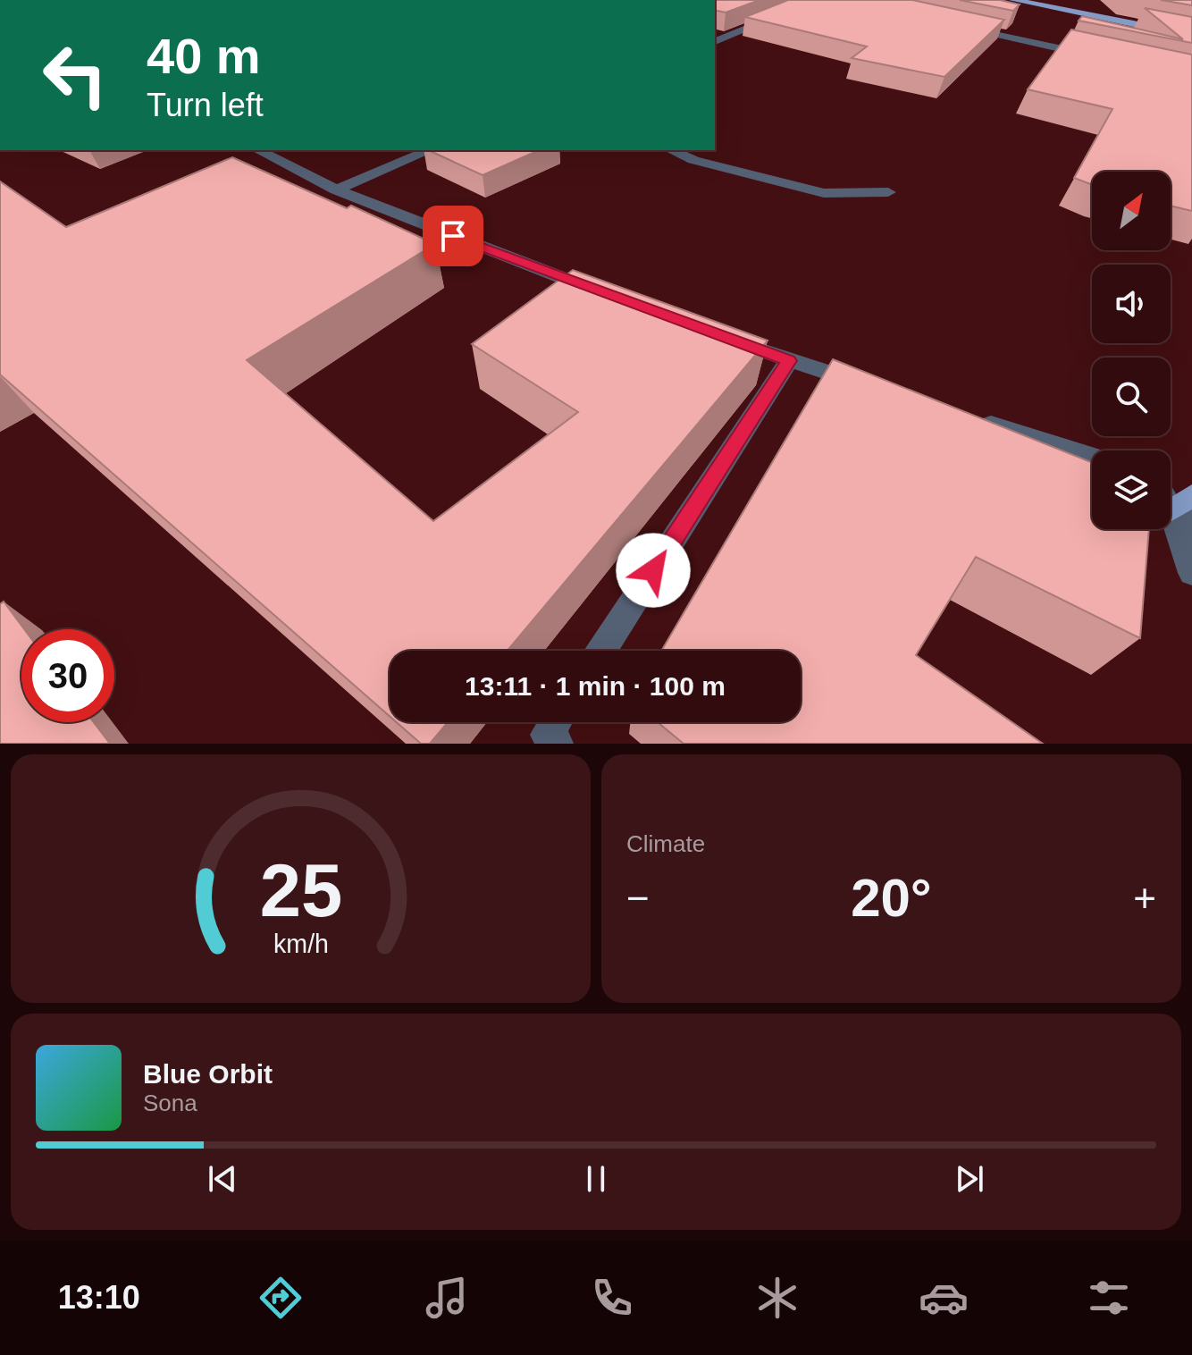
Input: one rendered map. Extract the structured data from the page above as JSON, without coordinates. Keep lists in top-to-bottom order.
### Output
{
  "north": "top right",
  "page": {
    "turn": ["40 m", "Turn left"],
    "limit": "30",
    "trip": "13:11 · 1 min · 100 m",
    "tile": "Climate",
    "heat": ["−", "20°", "+"],
    "song": ["Blue Orbit", "Sona"],
    "tabs": "13:10",
    "gauge": ["25", "km/h"]
  }
}
